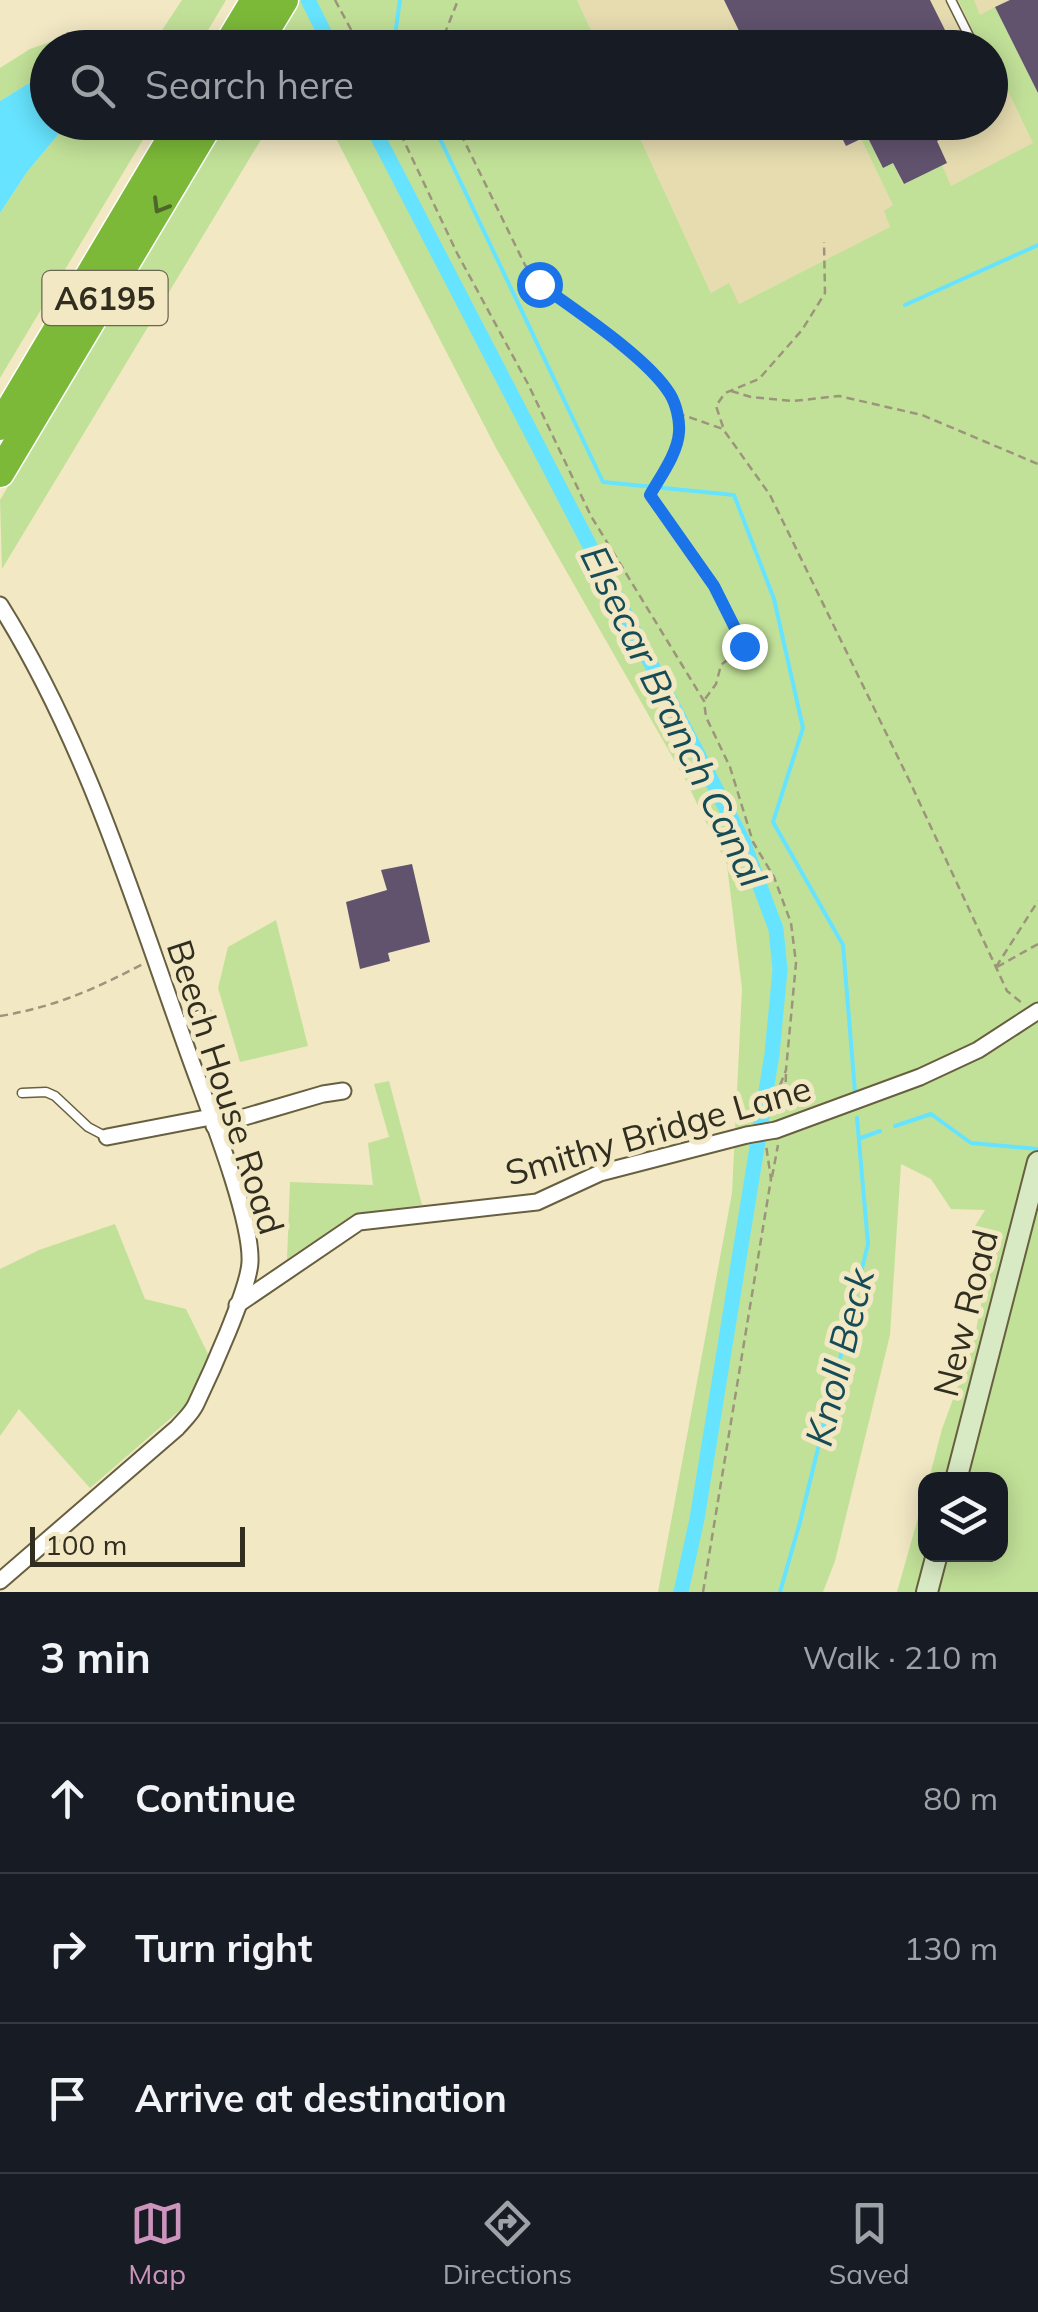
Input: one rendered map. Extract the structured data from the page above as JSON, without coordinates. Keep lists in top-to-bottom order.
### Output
{
  "streets": {
    "highway": ["A6195"],
    "main road": ["New Road"],
    "street": ["Beech House Road", "Smithy Bridge Lane"]
  },
  "crossings": [
    ["Beech House Road", "Smithy Bridge Lane"]
  ],
  "water": ["Elsecar Branch Canal", "Knoll Beck"],
  "scale_bar": "100 m",
  "page": {
    "search": "Search here",
    "scale": "100 m",
    "heading": ["3 min", "Walk · 210 m"],
    "list": [
      ["Continue", "80 m"],
      ["Turn right", "130 m"],
      "Arrive at destination"
    ],
    "nav": ["Map", "Directions", "Saved"]
  }
}
